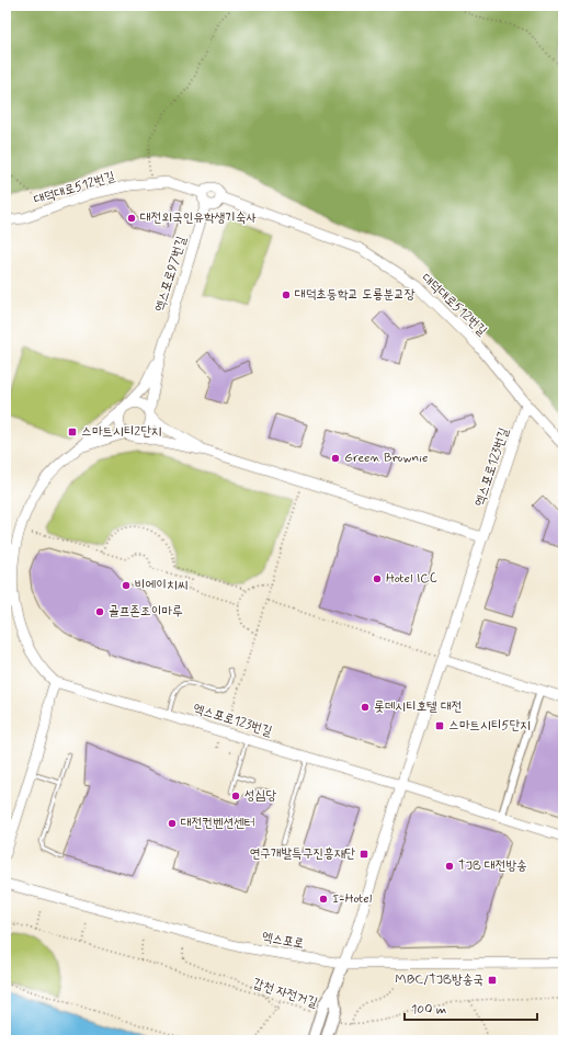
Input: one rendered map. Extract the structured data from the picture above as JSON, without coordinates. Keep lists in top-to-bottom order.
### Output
{
  "streets": {
    "street": [
      "대덕대로512번길",
      "엑스포로97번길",
      "엑스포로123번길",
      "엑스포로"
    ],
    "path": ["갑천 자전거길"]
  },
  "crossings": [
    ["대덕대로512번길", "엑스포로97번길"],
    ["대덕대로512번길", "엑스포로123번길"],
    ["엑스포로123번길", "엑스포로"]
  ],
  "places": {
    "other": [
      "대전외국인유학생기숙사",
      "대덕초등학교 도룡분교장",
      "Green Brownie",
      "Hotel ICC",
      "비에이치씨",
      "골프존조이마루",
      "롯데시티호텔 대전",
      "성심당",
      "대전컨벤션센터",
      "TJB 대전방송",
      "I-Hotel"
    ],
    "transit": [
      "스마트시티2단지",
      "스마트시티5단지",
      "연구개발특구진흥재단",
      "MBC/TJB방송국"
    ]
  },
  "scale_bar": "100 m"
}
